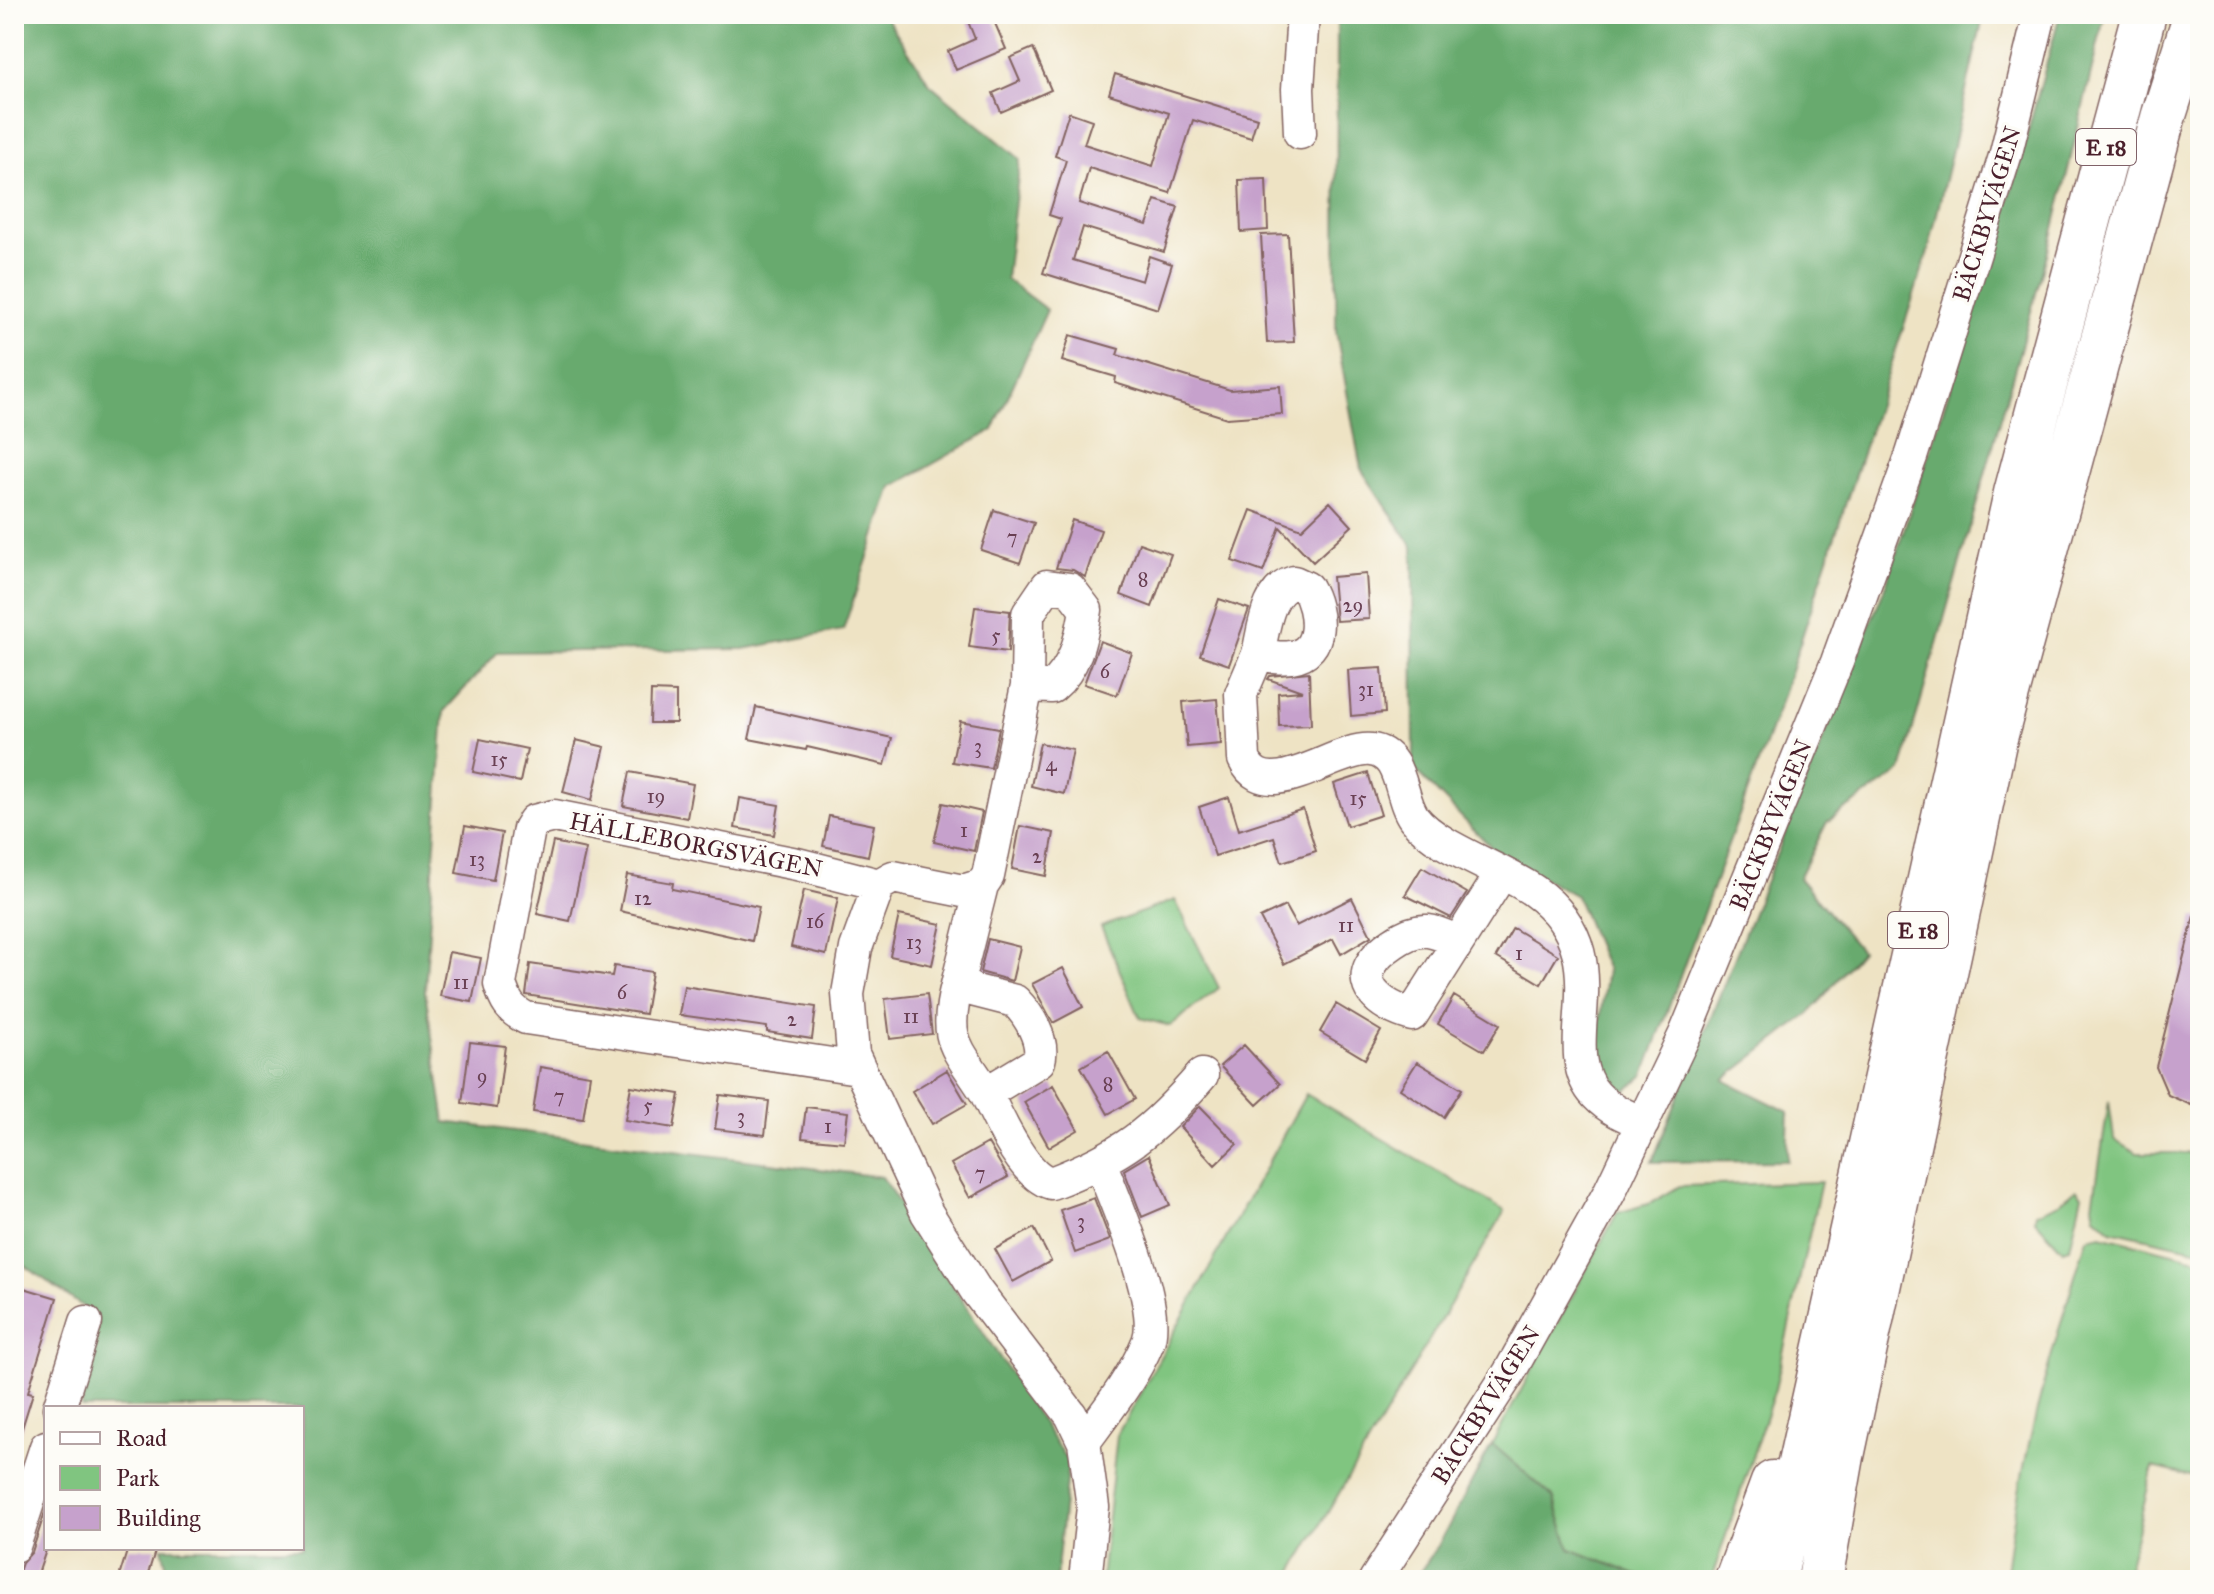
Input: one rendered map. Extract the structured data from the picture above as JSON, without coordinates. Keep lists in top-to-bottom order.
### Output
{
  "streets": {
    "highway": ["E 18"],
    "street": ["BÄCKBYVÄGEN", "HÄLLEBORGSVÄGEN"]
  },
  "house_numbers": [
    "7",
    "8",
    "29",
    "5",
    "6",
    "31",
    "3",
    "15",
    "4",
    "19",
    "15",
    "1",
    "2",
    "13",
    "12",
    "16",
    "11",
    "13",
    "1",
    "11",
    "6",
    "11",
    "2",
    "9",
    "8",
    "7",
    "5",
    "3",
    "1",
    "7",
    "3"
  ],
  "legend": ["Road", "Park", "Building"]
}
